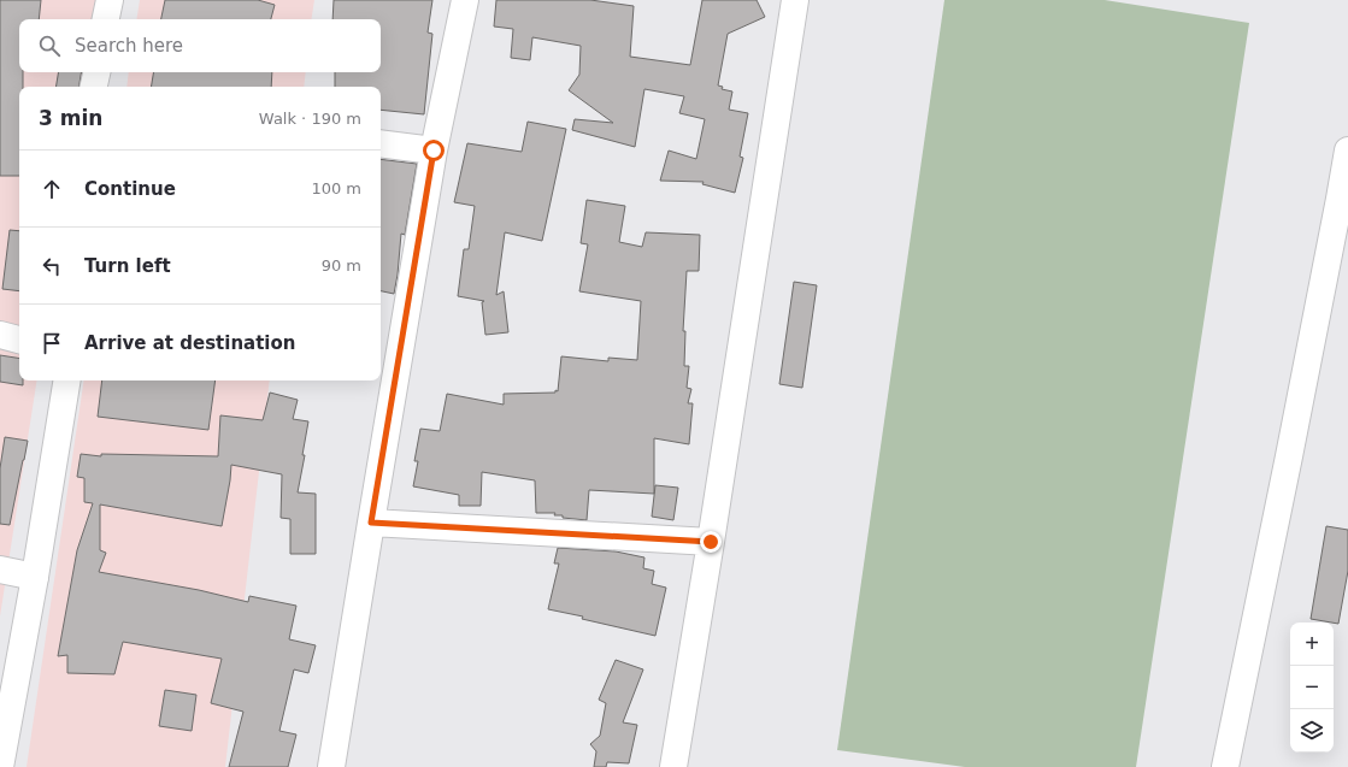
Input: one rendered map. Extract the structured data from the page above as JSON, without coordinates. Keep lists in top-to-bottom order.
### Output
{
  "page": {
    "search": "Search here",
    "heading": ["3 min", "Walk · 190 m"],
    "list": [
      ["Continue", "100 m"],
      ["Turn left", "90 m"],
      "Arrive at destination"
    ],
    "map_buttons": ["+", "−"]
  }
}
